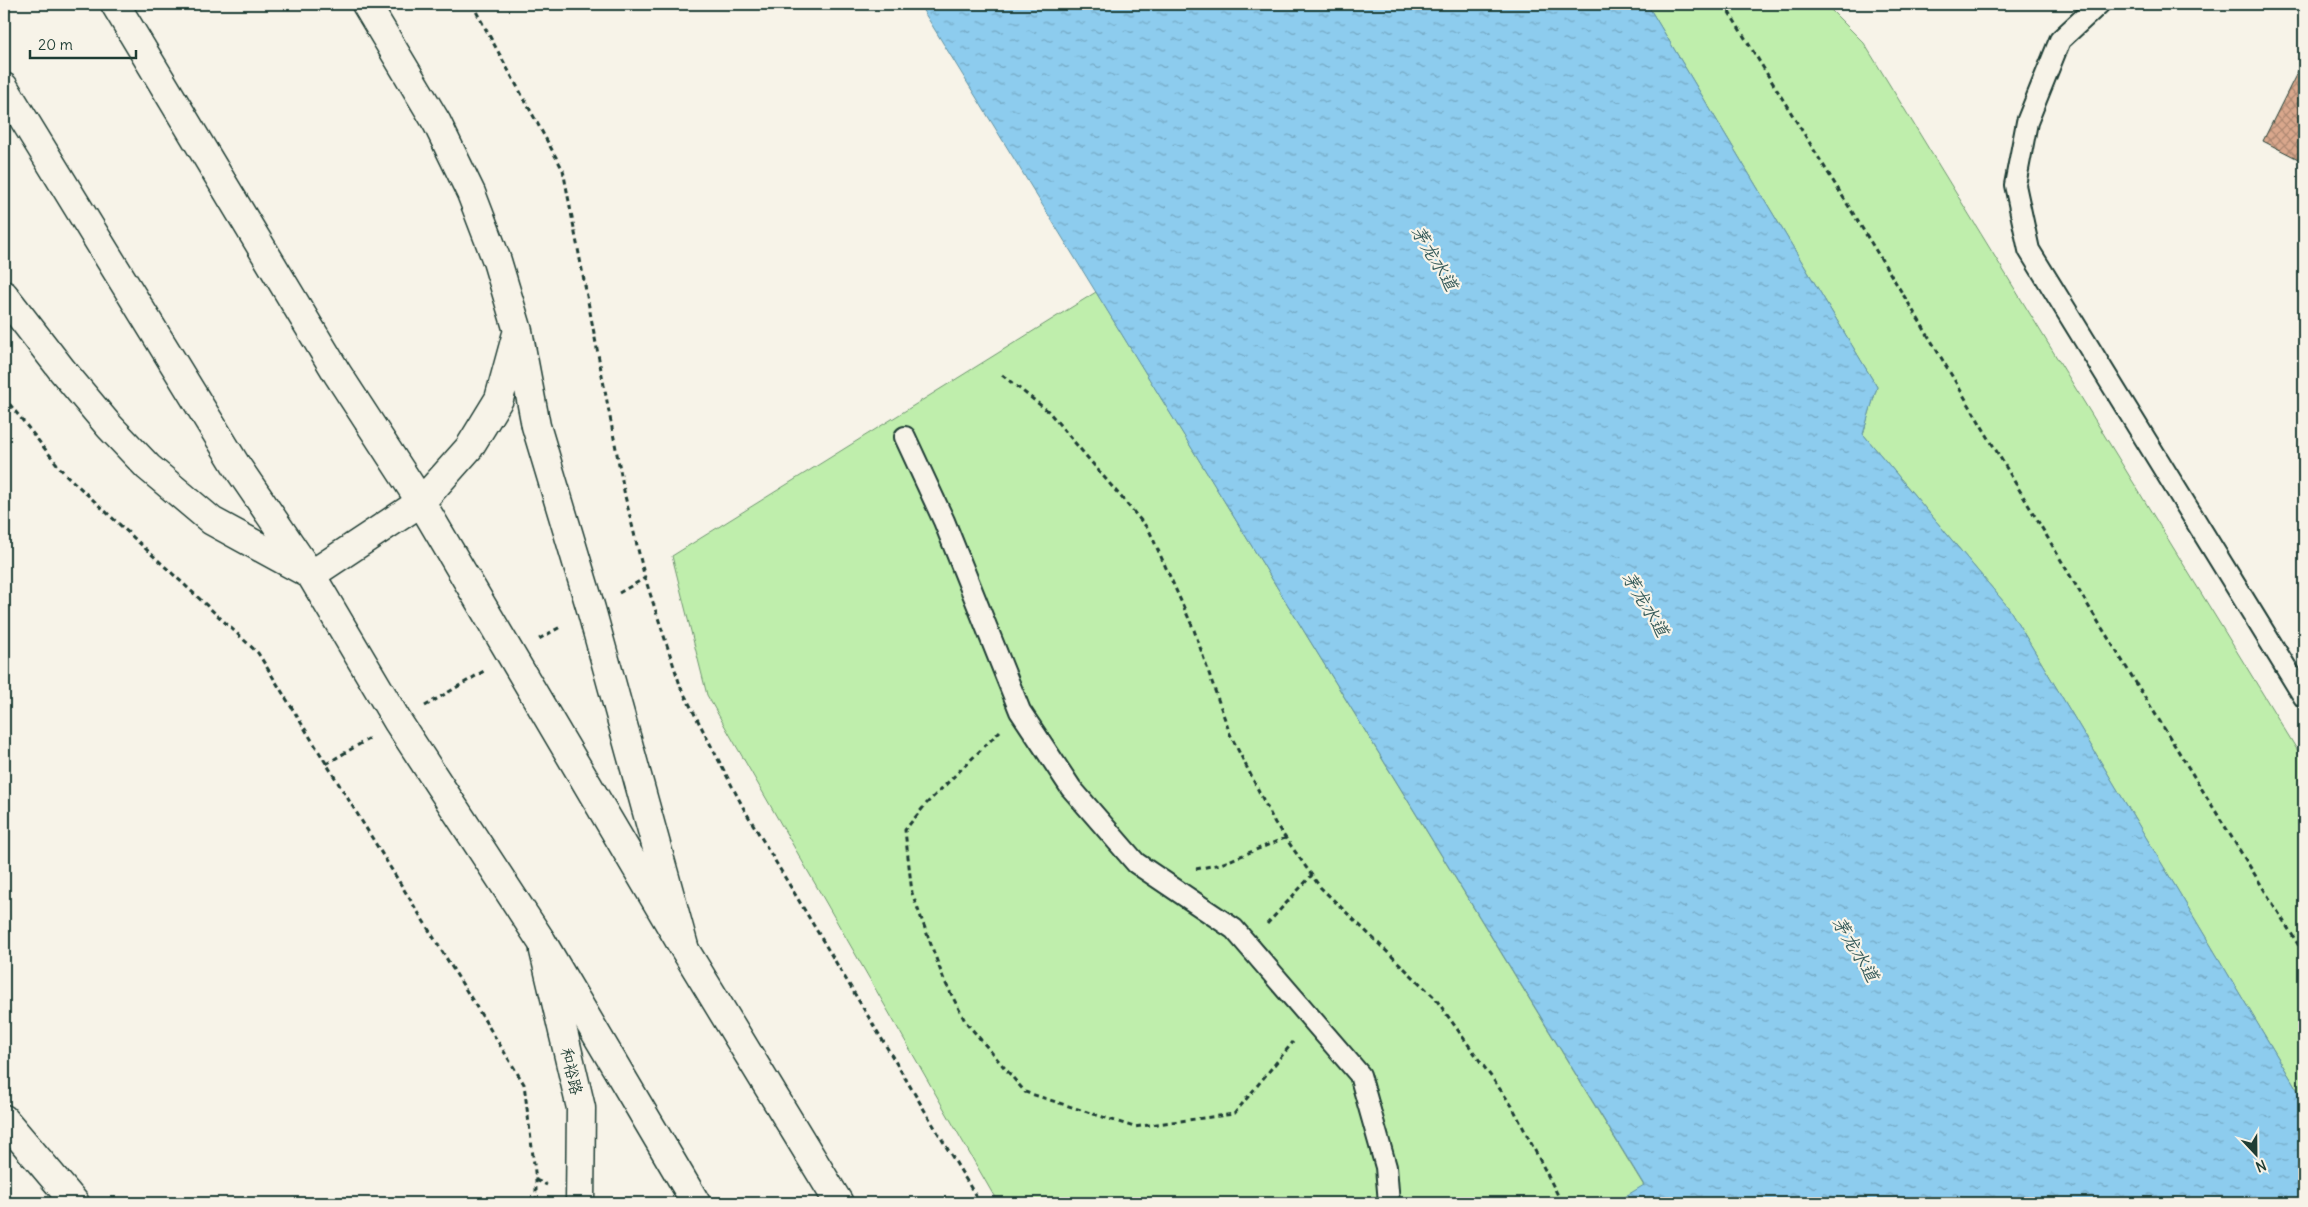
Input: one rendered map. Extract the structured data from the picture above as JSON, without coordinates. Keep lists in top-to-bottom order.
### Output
{
  "streets": {
    "street": ["和裕路"]
  },
  "water": ["茅龙水道"],
  "scale_bar": "20 m",
  "north": "bottom"
}
